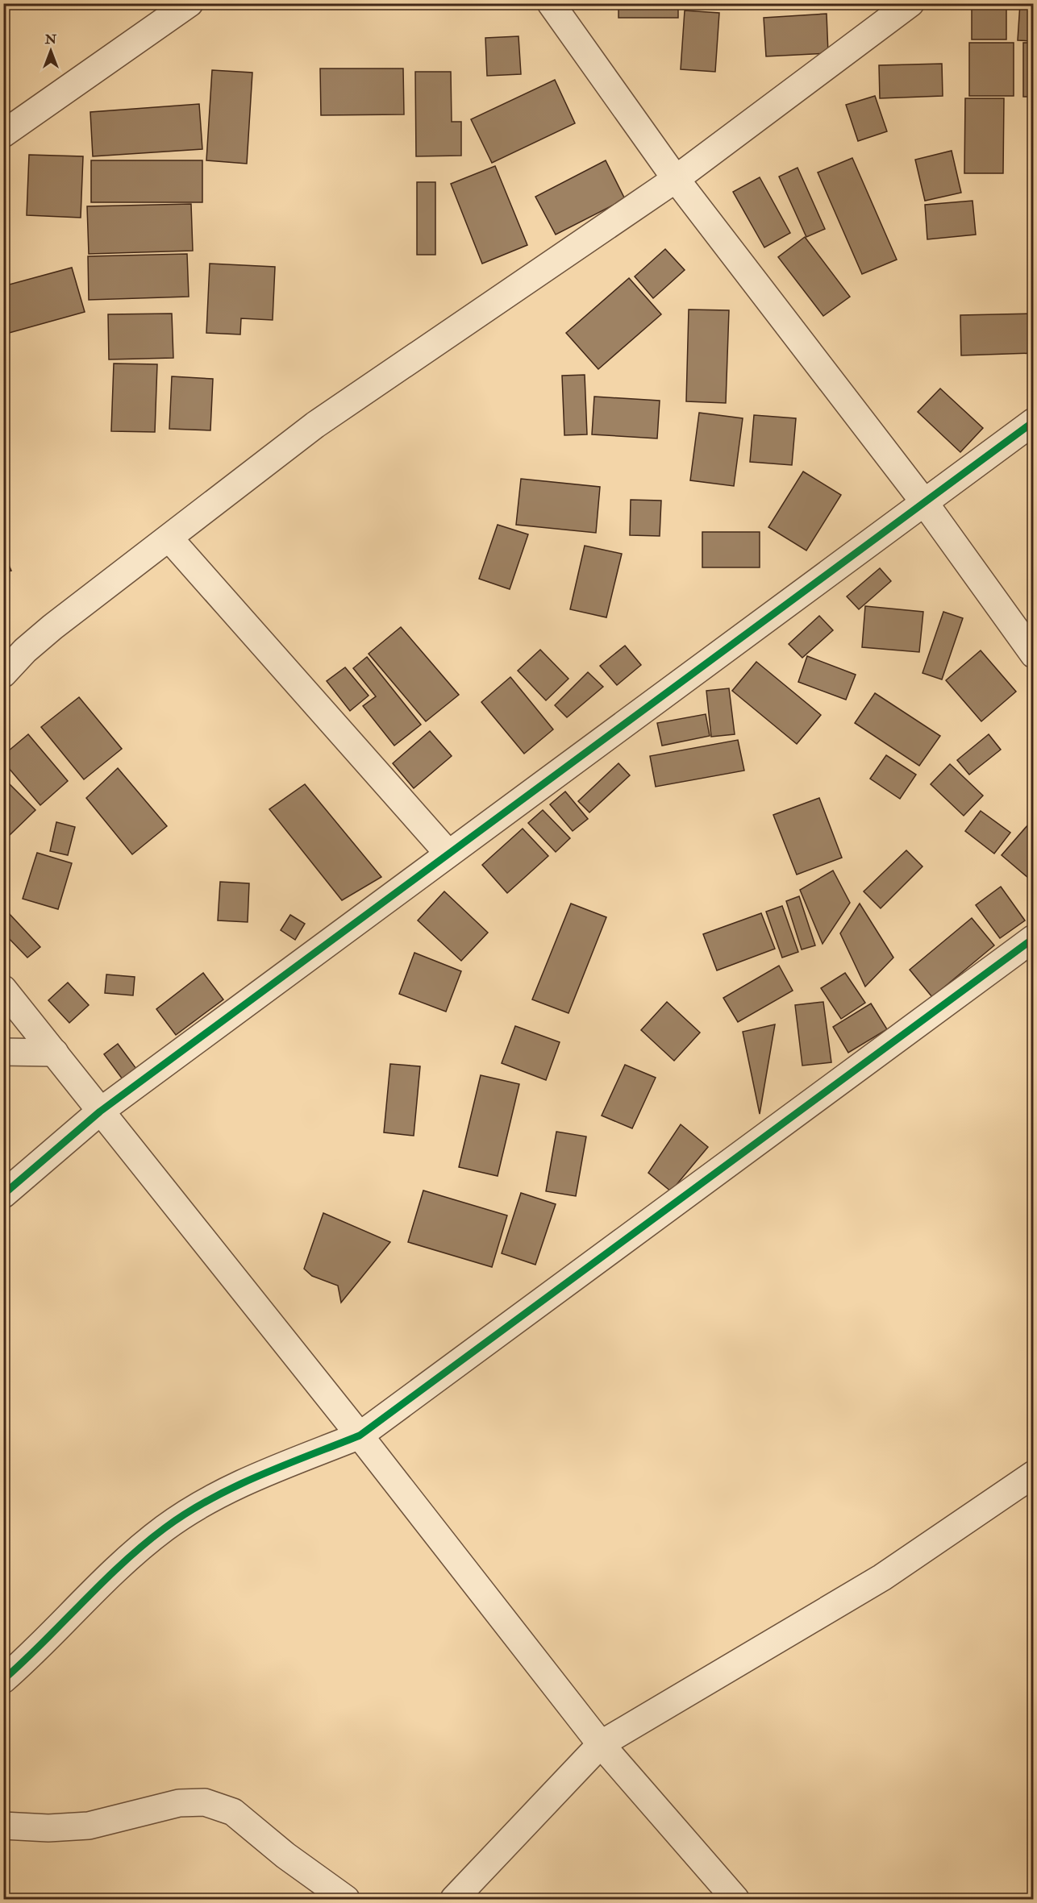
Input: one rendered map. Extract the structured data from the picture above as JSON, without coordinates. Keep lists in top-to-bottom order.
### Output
{
  "north": "top"
}
